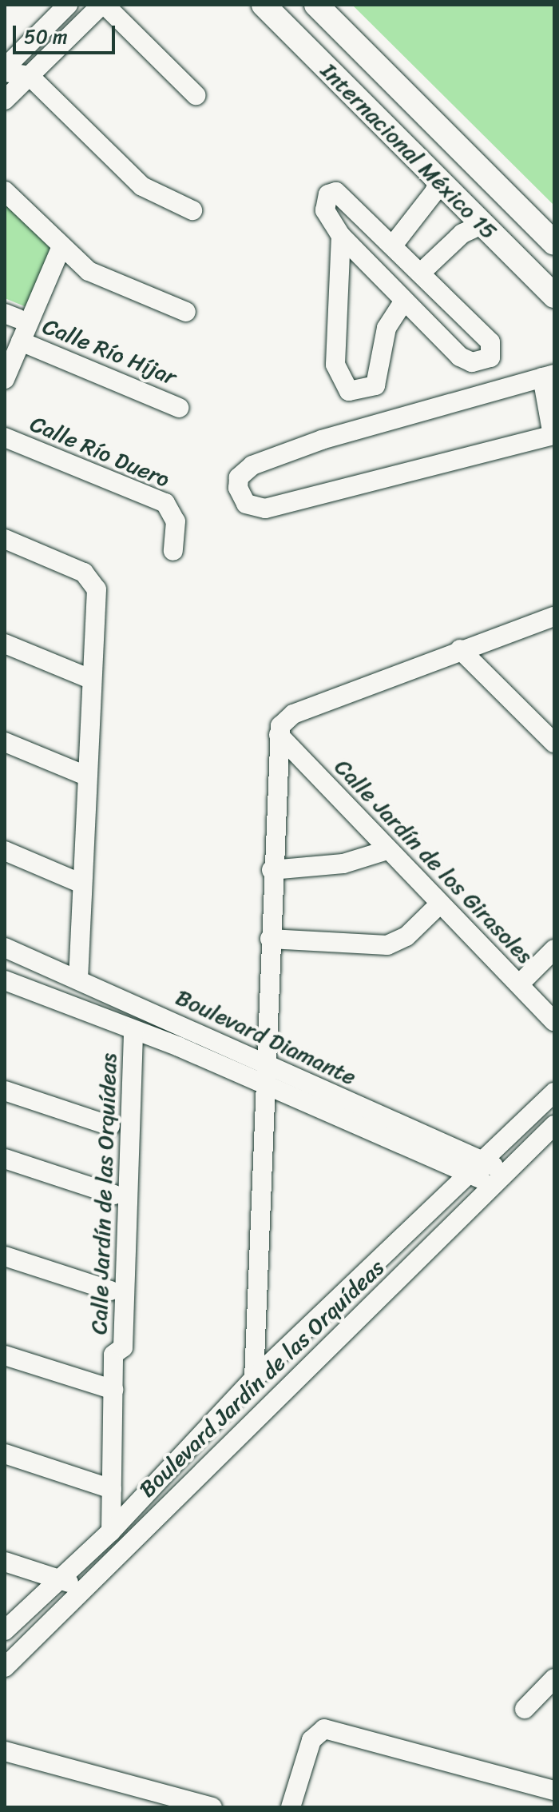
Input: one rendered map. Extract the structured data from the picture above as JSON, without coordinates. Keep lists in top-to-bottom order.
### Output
{
  "streets": {
    "main road": ["Internacional México 15"],
    "street": [
      "Calle Río Híjar",
      "Calle Río Duero",
      "Calle Jardín de los Girasoles",
      "Boulevard Diamante",
      "Calle Jardín de las Orquídeas",
      "Boulevard Jardín de las Orquídeas"
    ]
  },
  "crossings": [
    ["Boulevard Diamante", "Calle Jardín de las Orquídeas"],
    ["Boulevard Diamante", "Boulevard Jardín de las Orquídeas"]
  ],
  "scale_bar": "50 m"
}
